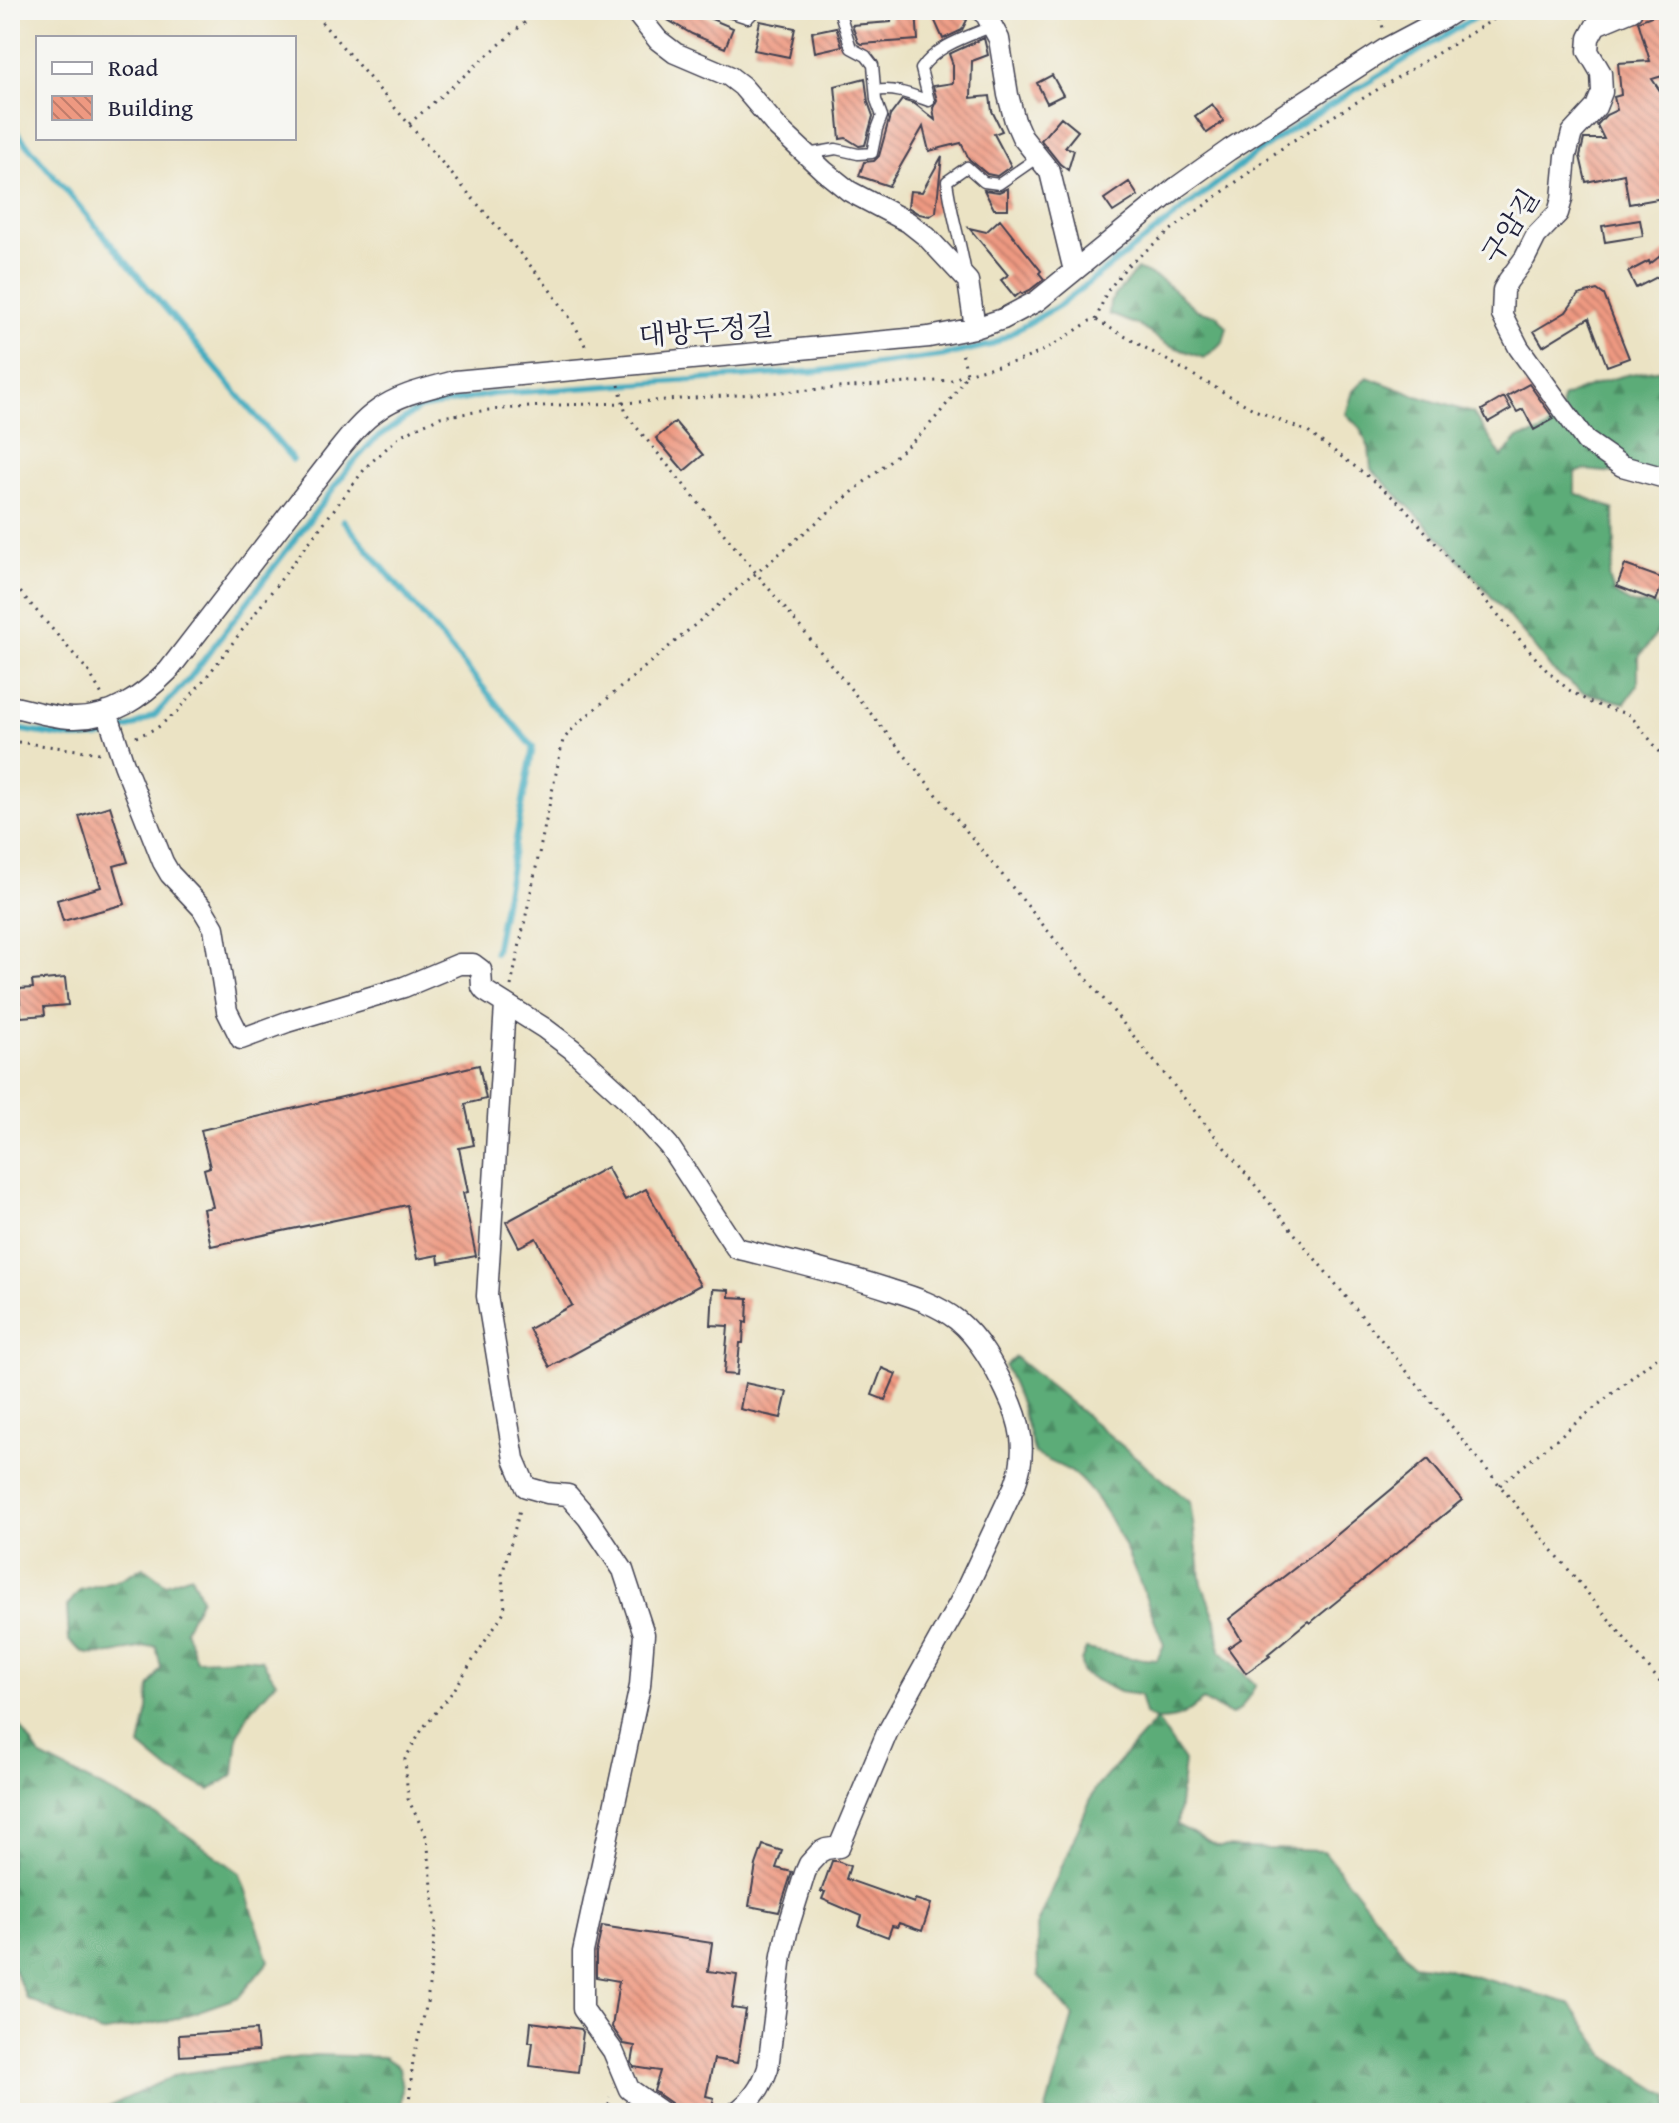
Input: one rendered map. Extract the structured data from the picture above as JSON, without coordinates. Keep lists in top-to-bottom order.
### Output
{
  "streets": {
    "street": ["구암길", "대방두정길"]
  },
  "legend": ["Road", "Building"]
}
